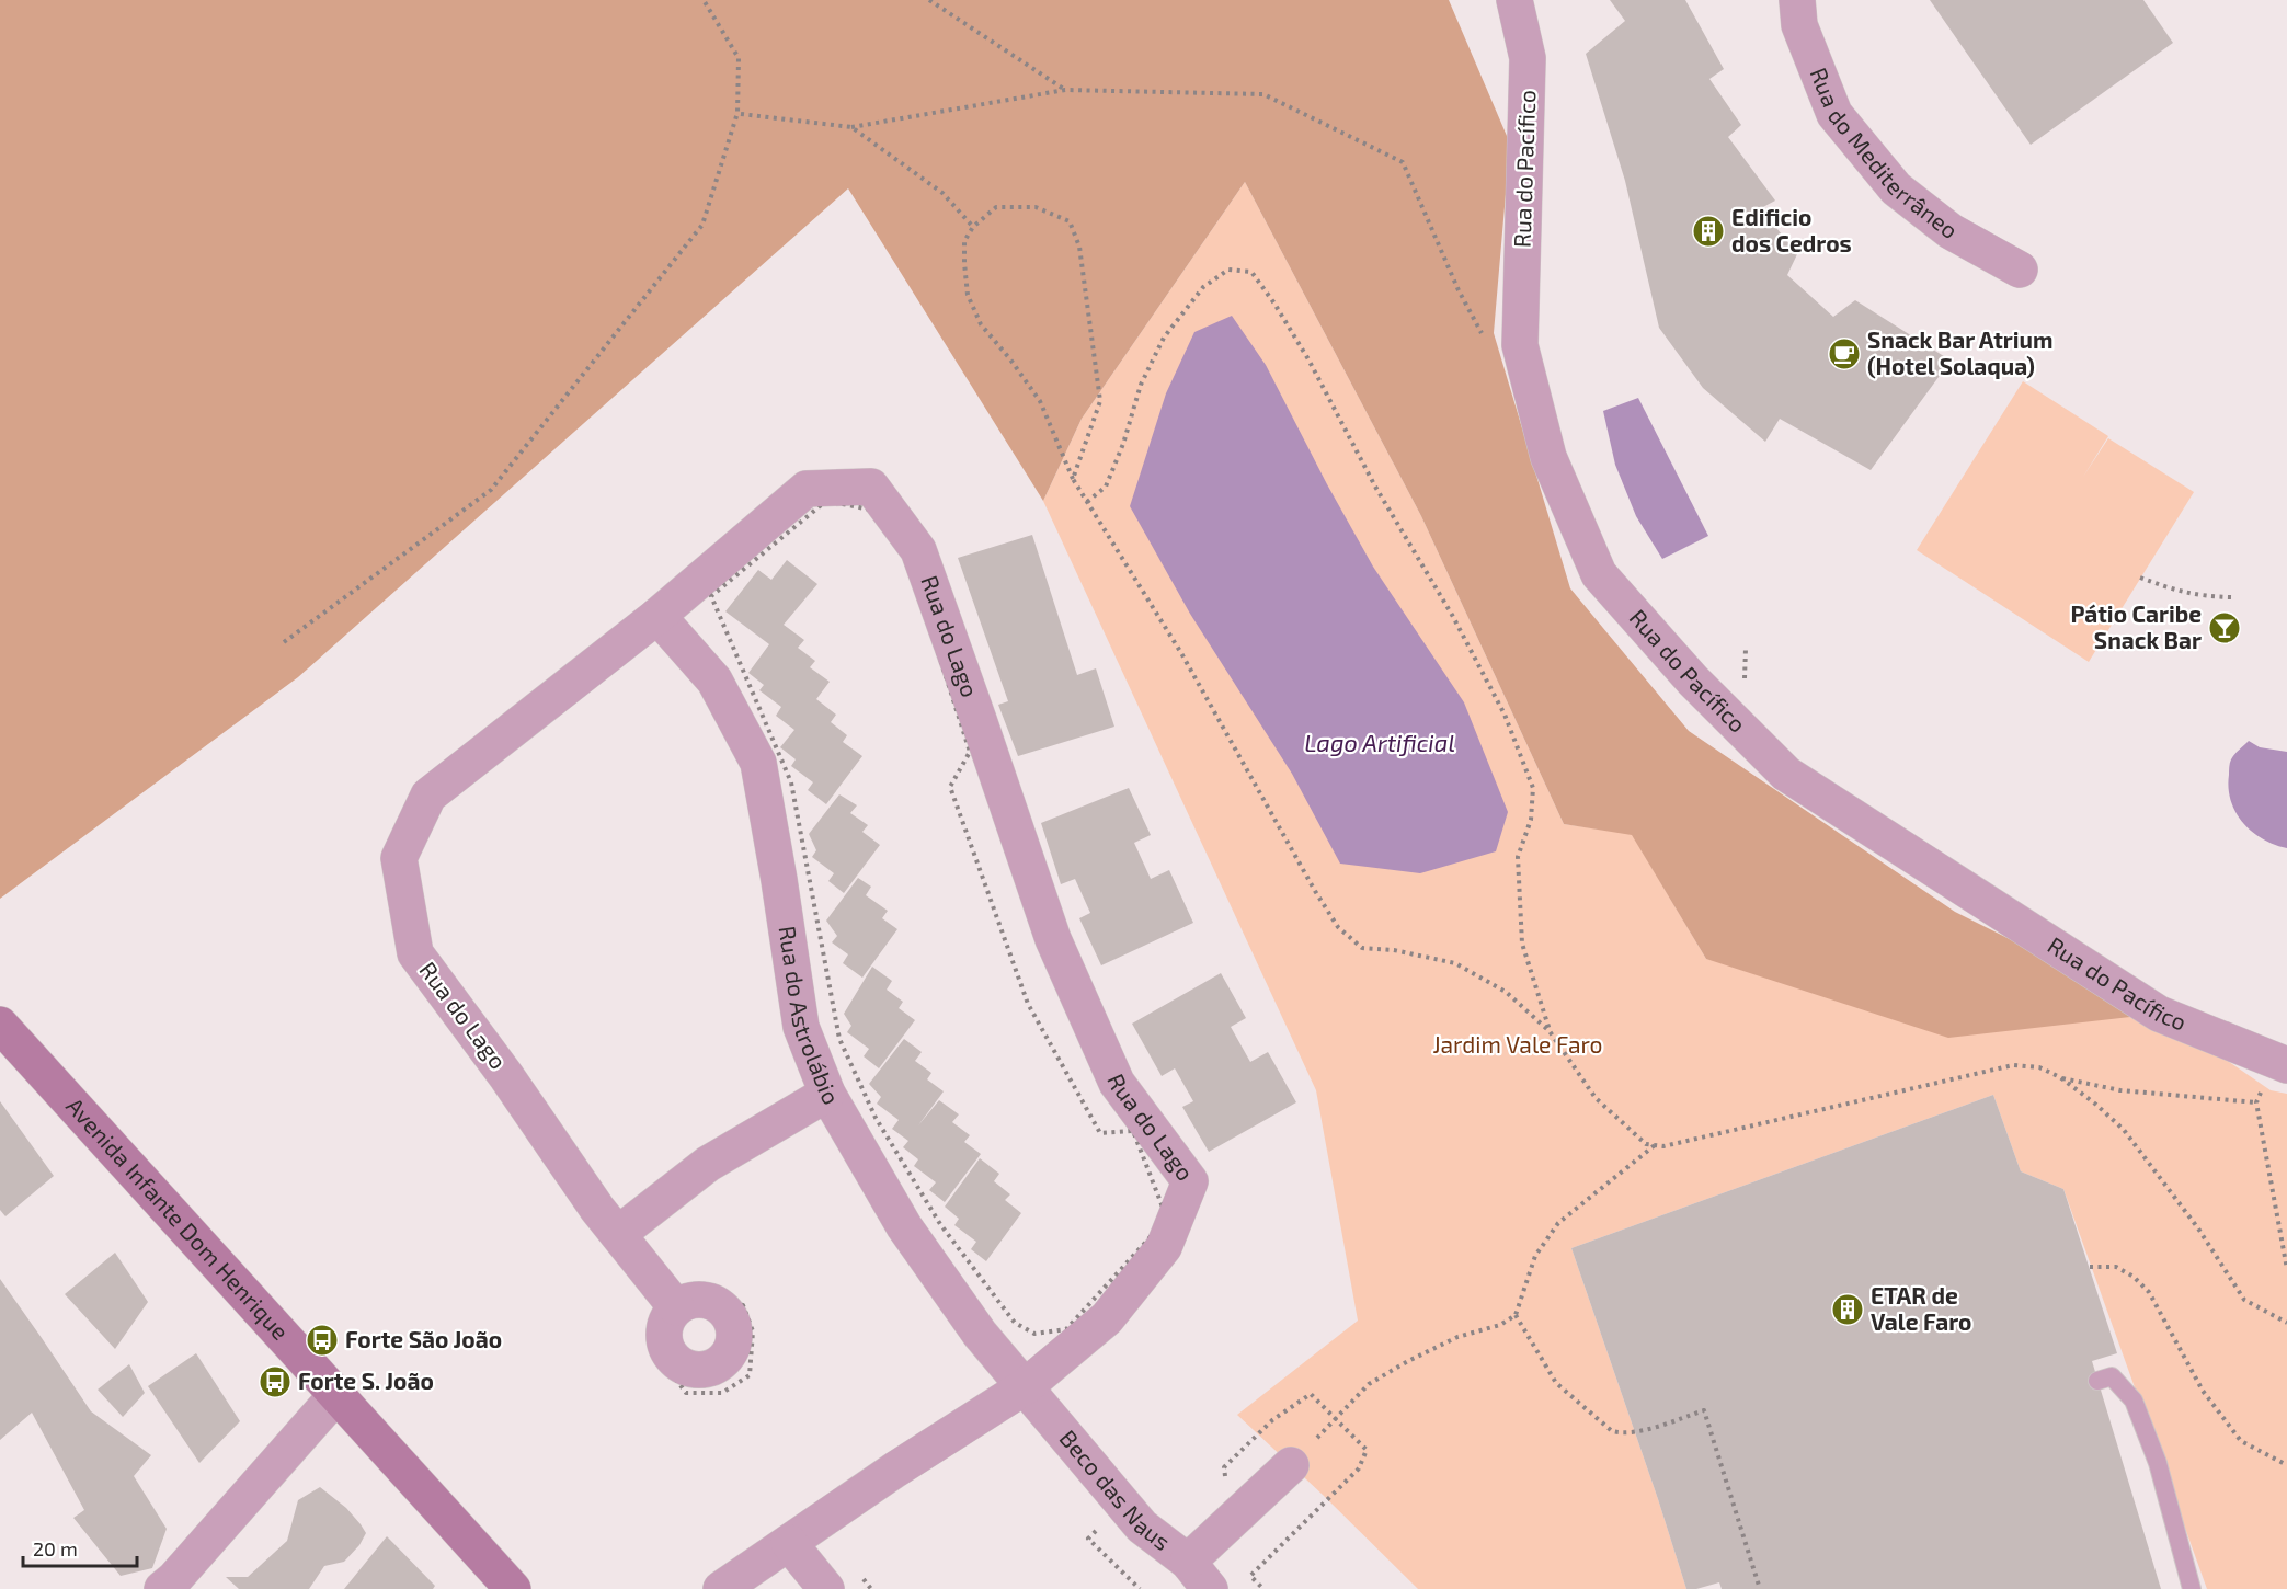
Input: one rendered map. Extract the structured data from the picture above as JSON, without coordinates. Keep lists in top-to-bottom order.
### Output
{
  "streets": {
    "street": [
      "Rua do Mediterrâneo",
      "Rua do Pacífico",
      "Rua do Lago",
      "Rua do Astrolábio",
      "Avenida Infante Dom Henrique",
      "Beco das Naus"
    ]
  },
  "crossings": [
    ["Rua do Lago", "Rua do Astrolábio"],
    ["Rua do Lago", "Beco das Naus"],
    ["Rua do Astrolábio", "Beco das Naus"]
  ],
  "water": ["Lago Artificial"],
  "parks": ["Jardim Vale Faro"],
  "places": {
    "building": ["Edificio dos Cedros", "ETAR de Vale Faro"],
    "cafe": ["Snack Bar Atrium (Hotel Solaqua)"],
    "bar": ["Pátio Caribe Snack Bar"],
    "bus stop": ["Forte São João", "Forte S. João"]
  },
  "scale_bar": "20 m"
}
